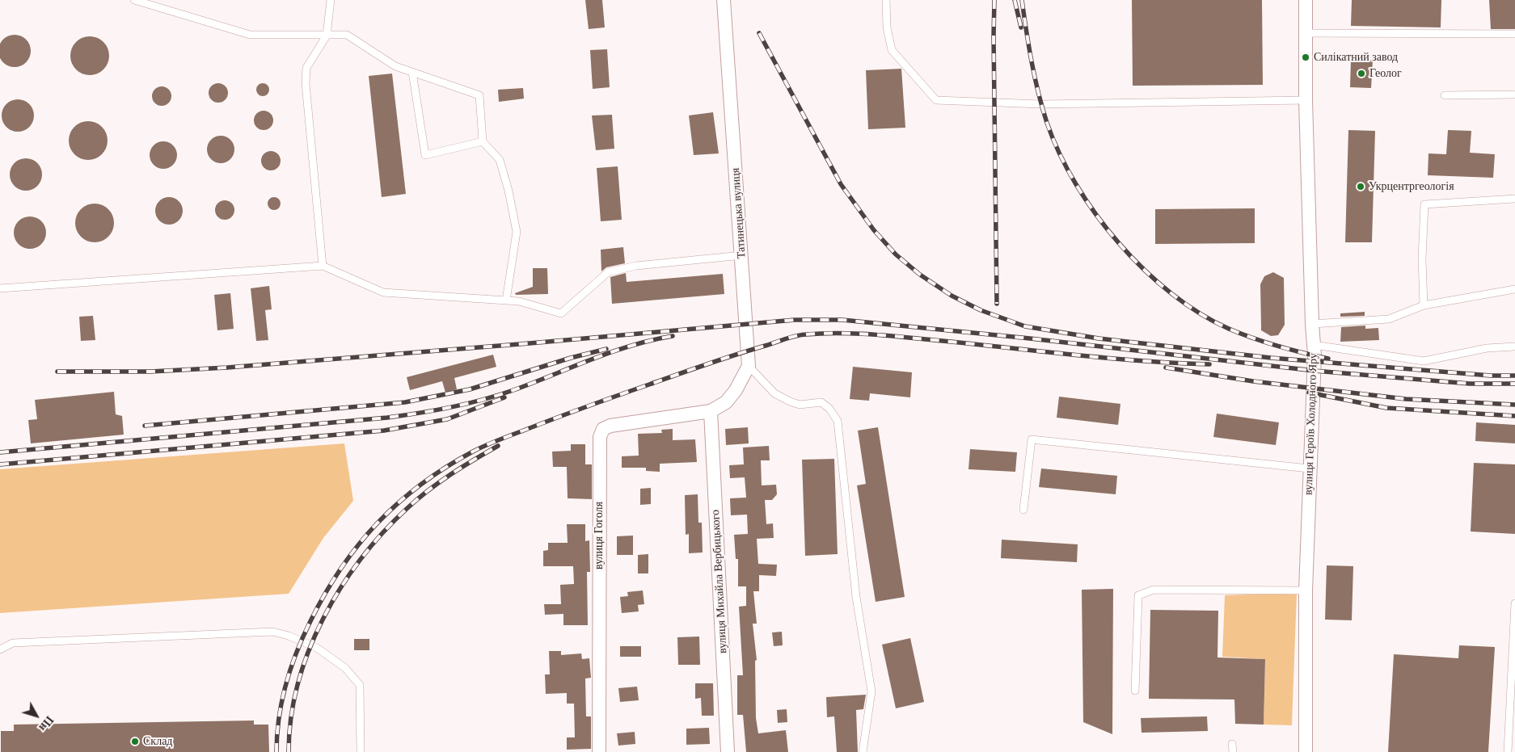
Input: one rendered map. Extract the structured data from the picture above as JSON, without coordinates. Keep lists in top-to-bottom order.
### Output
{
  "streets": {
    "street": [
      "Татинецька вулиця",
      "вулиця Героїв Холодного Яру",
      "вулиця Гоголя",
      "вулиця Михайла Вербицького"
    ]
  },
  "crossings": [
    ["вулиця Гоголя", "вулиця Михайла Вербицького"]
  ],
  "places": [
    "Силікатний завод",
    "Геолог",
    "Укрцентргеологія",
    "Склад"
  ],
  "north": "bottom right"
}
